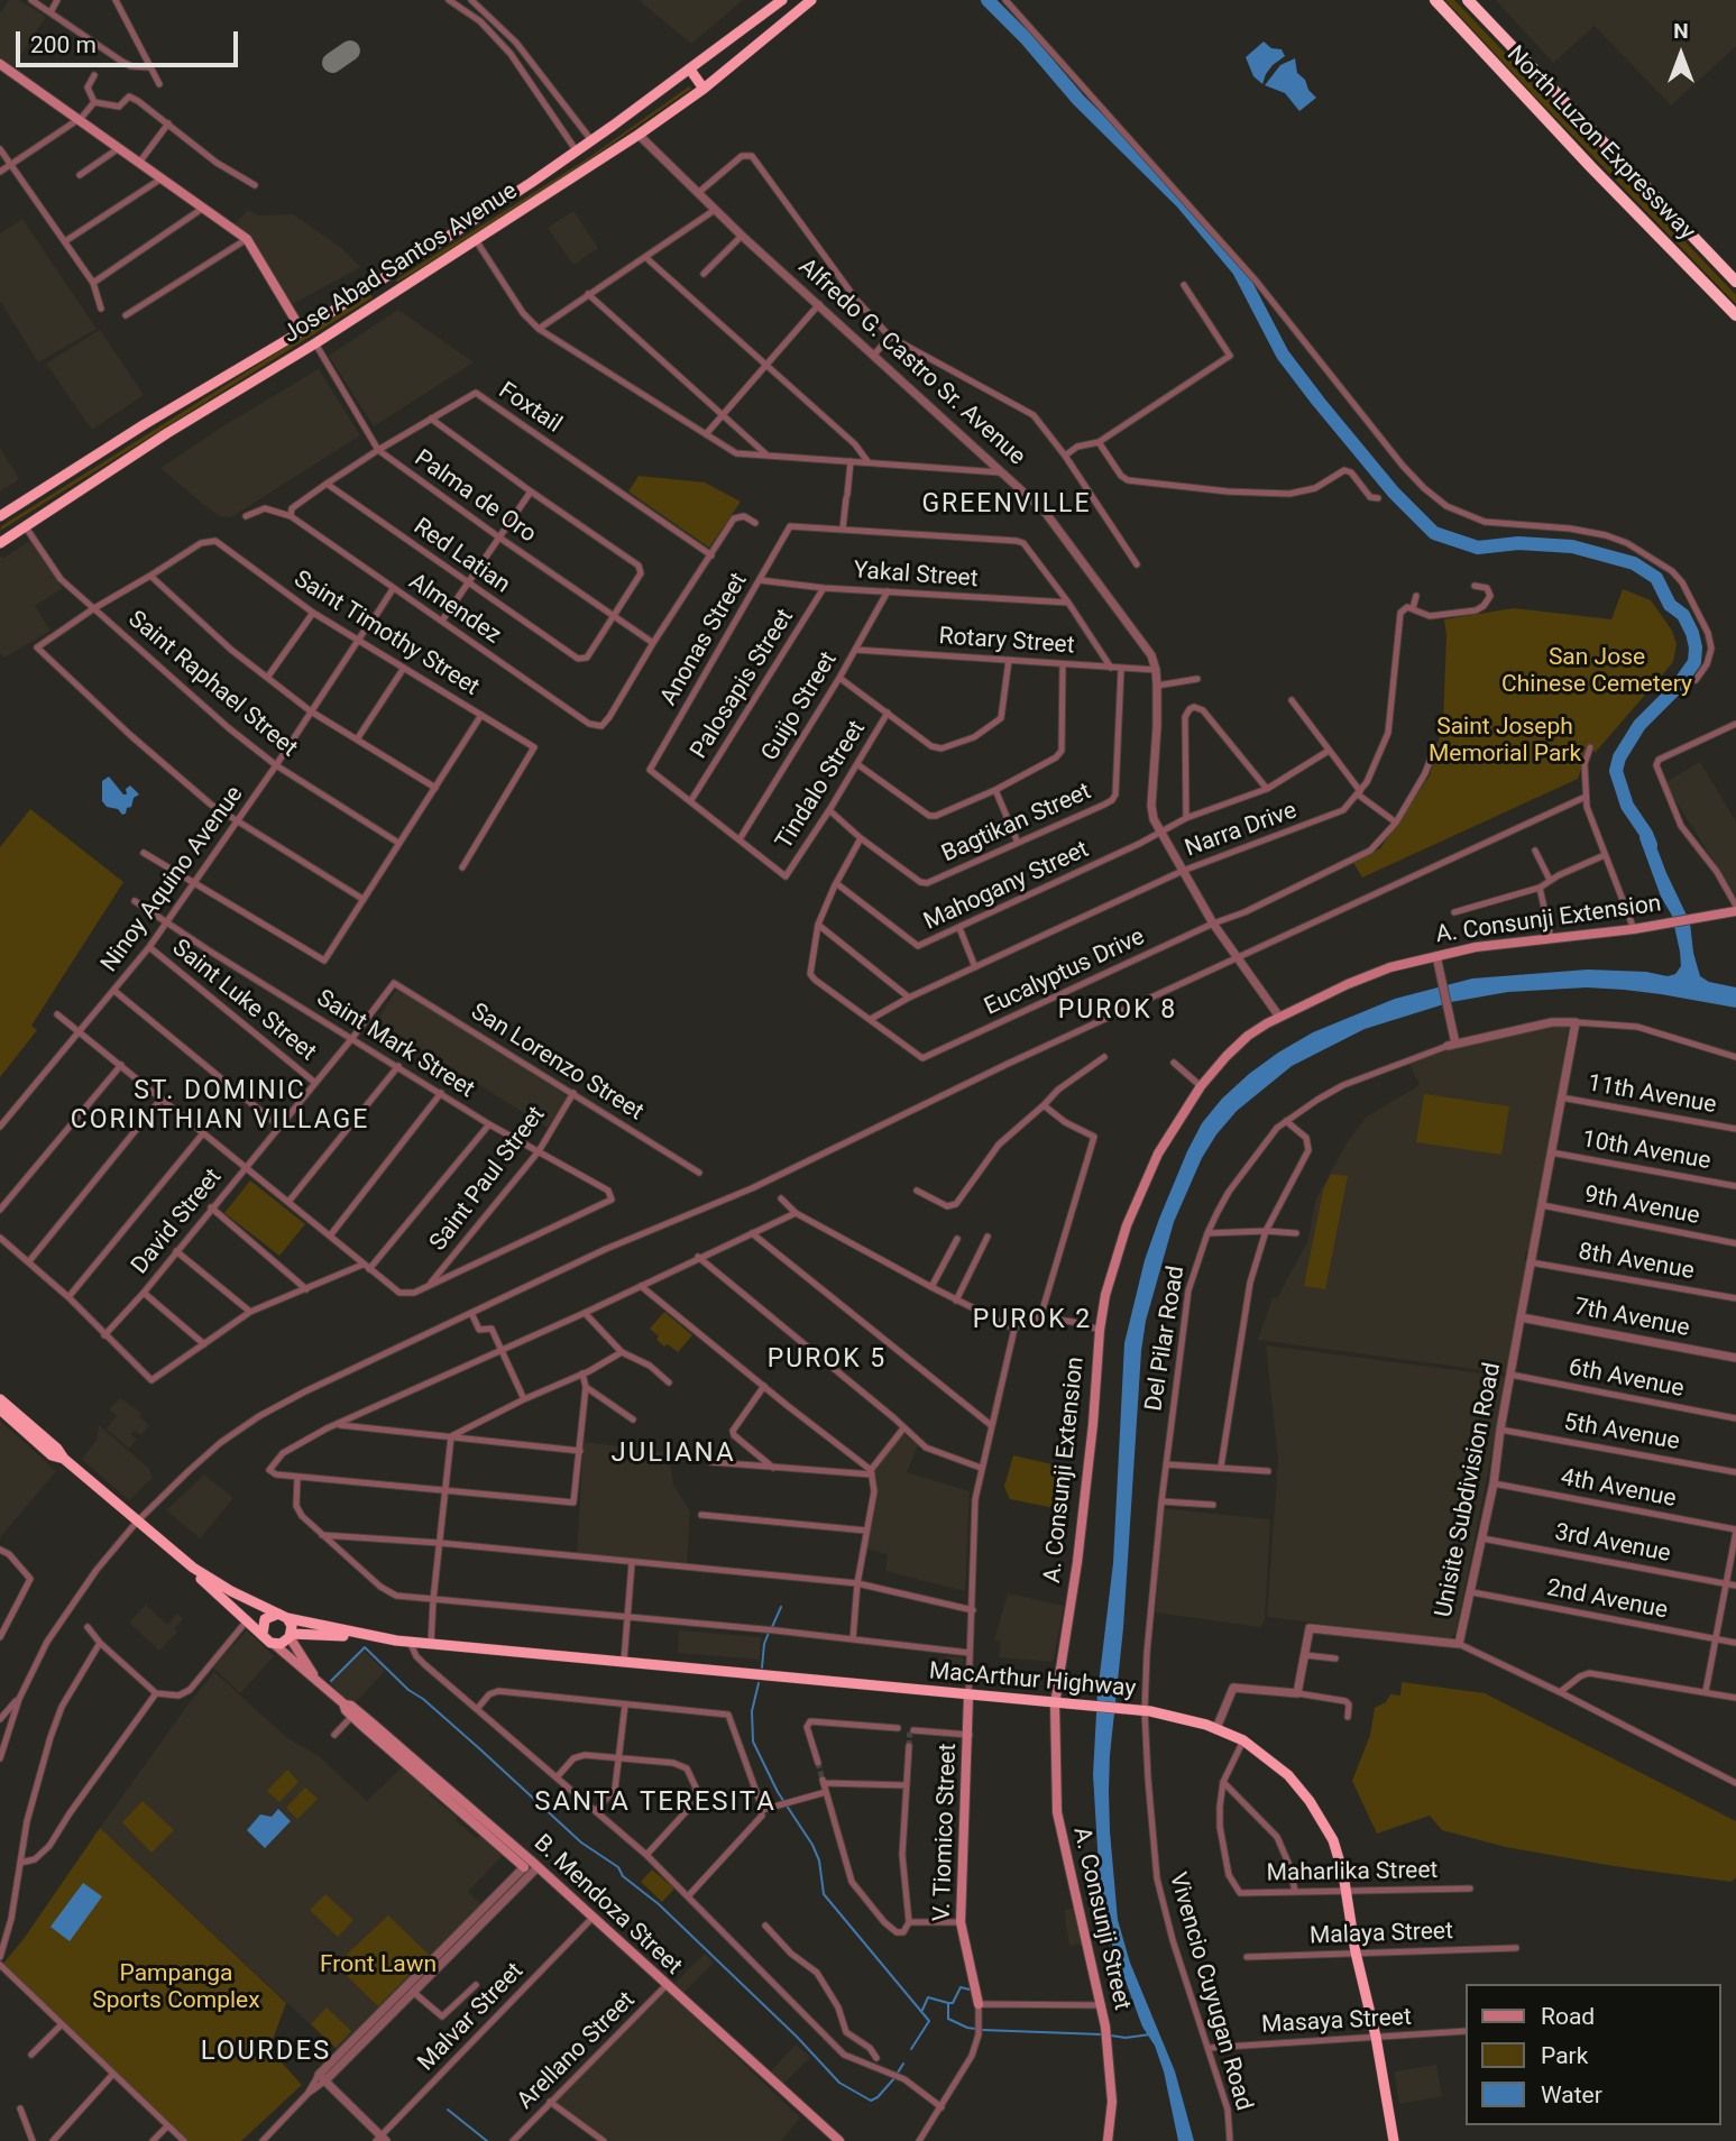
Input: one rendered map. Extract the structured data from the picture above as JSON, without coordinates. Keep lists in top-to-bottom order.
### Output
{
  "streets": {
    "highway": ["North Luzon Expressway", "Jose Abad Santos Avenue", "MacArthur Highway"],
    "main road": [
      "A. Consunji Extension",
      "V. Tiomico Street",
      "B. Mendoza Street",
      "A. Consunji Street"
    ],
    "street": [
      "Alfredo G. Castro Sr. Avenue",
      "Foxtail",
      "Palma de Oro",
      "Red Latian",
      "Yakal Street",
      "Almendez",
      "Saint Timothy Street",
      "Anonas Street",
      "Rotary Street",
      "Saint Raphael Street",
      "Palosapis Street",
      "Guijo Street",
      "Tindalo Street",
      "Bagtikan Street",
      "Narra Drive",
      "Ninoy Aquino Avenue",
      "Mahogany Street",
      "Eucalyptus Drive",
      "Saint Luke Street",
      "Saint Mark Street",
      "San Lorenzo Street",
      "11th Avenue",
      "10th Avenue",
      "Saint Paul Street",
      "9th Avenue",
      "David Street",
      "8th Avenue",
      "7th Avenue",
      "Del Pilar Road",
      "6th Avenue",
      "5th Avenue",
      "4th Avenue",
      "Unisite Subdivision Road",
      "3rd Avenue",
      "2nd Avenue",
      "Maharlika Street",
      "Malaya Street",
      "Vivencio Cuyugan Road",
      "Malvar Street",
      "Masaya Street",
      "Arellano Street"
    ]
  },
  "crossings": [
    ["Jose Abad Santos Avenue", "Alfredo G. Castro Sr. Avenue"],
    ["Jose Abad Santos Avenue", "Palma de Oro"],
    ["Jose Abad Santos Avenue", "Saint Raphael Street"],
    ["Alfredo G. Castro Sr. Avenue", "Rotary Street"],
    ["Alfredo G. Castro Sr. Avenue", "Narra Drive"],
    ["Alfredo G. Castro Sr. Avenue", "Mahogany Street"],
    ["Alfredo G. Castro Sr. Avenue", "A. Consunji Extension"],
    ["Alfredo G. Castro Sr. Avenue", "Eucalyptus Drive"],
    ["Foxtail", "Palma de Oro"],
    ["Foxtail", "Red Latian"],
    ["Foxtail", "Almendez"],
    ["Palma de Oro", "Red Latian"],
    ["Palma de Oro", "Almendez"],
    ["Yakal Street", "Anonas Street"],
    ["Yakal Street", "Palosapis Street"],
    ["Yakal Street", "Guijo Street"],
    ["Almendez", "Ninoy Aquino Avenue"],
    ["Saint Timothy Street", "Ninoy Aquino Avenue"],
    ["Anonas Street", "Palosapis Street"],
    ["Rotary Street", "Guijo Street"],
    ["Rotary Street", "Bagtikan Street"],
    ["Saint Raphael Street", "Ninoy Aquino Avenue"],
    ["Guijo Street", "Tindalo Street"],
    ["Tindalo Street", "Bagtikan Street"],
    ["Bagtikan Street", "Eucalyptus Drive"],
    ["Narra Drive", "Eucalyptus Drive"],
    ["Ninoy Aquino Avenue", "Saint Luke Street"],
    ["Ninoy Aquino Avenue", "Saint Mark Street"],
    ["Mahogany Street", "Eucalyptus Drive"],
    ["A. Consunji Extension", "MacArthur Highway"],
    ["A. Consunji Extension", "A. Consunji Street"],
    ["Saint Luke Street", "David Street"],
    ["Saint Mark Street", "Saint Paul Street"],
    ["Saint Mark Street", "David Street"],
    ["San Lorenzo Street", "Saint Paul Street"],
    ["San Lorenzo Street", "David Street"],
    ["11th Avenue", "Unisite Subdivision Road"],
    ["10th Avenue", "Unisite Subdivision Road"],
    ["9th Avenue", "Unisite Subdivision Road"],
    ["8th Avenue", "Unisite Subdivision Road"],
    ["7th Avenue", "Unisite Subdivision Road"],
    ["Del Pilar Road", "Unisite Subdivision Road"],
    ["Del Pilar Road", "MacArthur Highway"],
    ["Del Pilar Road", "Vivencio Cuyugan Road"],
    ["6th Avenue", "Unisite Subdivision Road"],
    ["5th Avenue", "Unisite Subdivision Road"],
    ["4th Avenue", "Unisite Subdivision Road"],
    ["Unisite Subdivision Road", "3rd Avenue"],
    ["Unisite Subdivision Road", "2nd Avenue"],
    ["MacArthur Highway", "V. Tiomico Street"],
    ["MacArthur Highway", "Maharlika Street"],
    ["MacArthur Highway", "B. Mendoza Street"],
    ["MacArthur Highway", "A. Consunji Street"],
    ["MacArthur Highway", "Malaya Street"],
    ["MacArthur Highway", "Vivencio Cuyugan Road"],
    ["MacArthur Highway", "Masaya Street"],
    ["B. Mendoza Street", "Malvar Street"],
    ["B. Mendoza Street", "Arellano Street"],
    ["Vivencio Cuyugan Road", "Masaya Street"]
  ],
  "districts": [
    "GREENVILLE",
    "PUROK 8",
    "ST. DOMINIC CORINTHIAN VILLAGE",
    "PUROK 2",
    "PUROK 5",
    "JULIANA",
    "SANTA TERESITA",
    "LOURDES"
  ],
  "parks": [
    "San Jose Chinese Cemetery",
    "Saint Joseph Memorial Park",
    "Front Lawn",
    "Pampanga Sports Complex"
  ],
  "legend": ["Road", "Park", "Water"],
  "scale_bar": "200 m",
  "north": "top"
}
